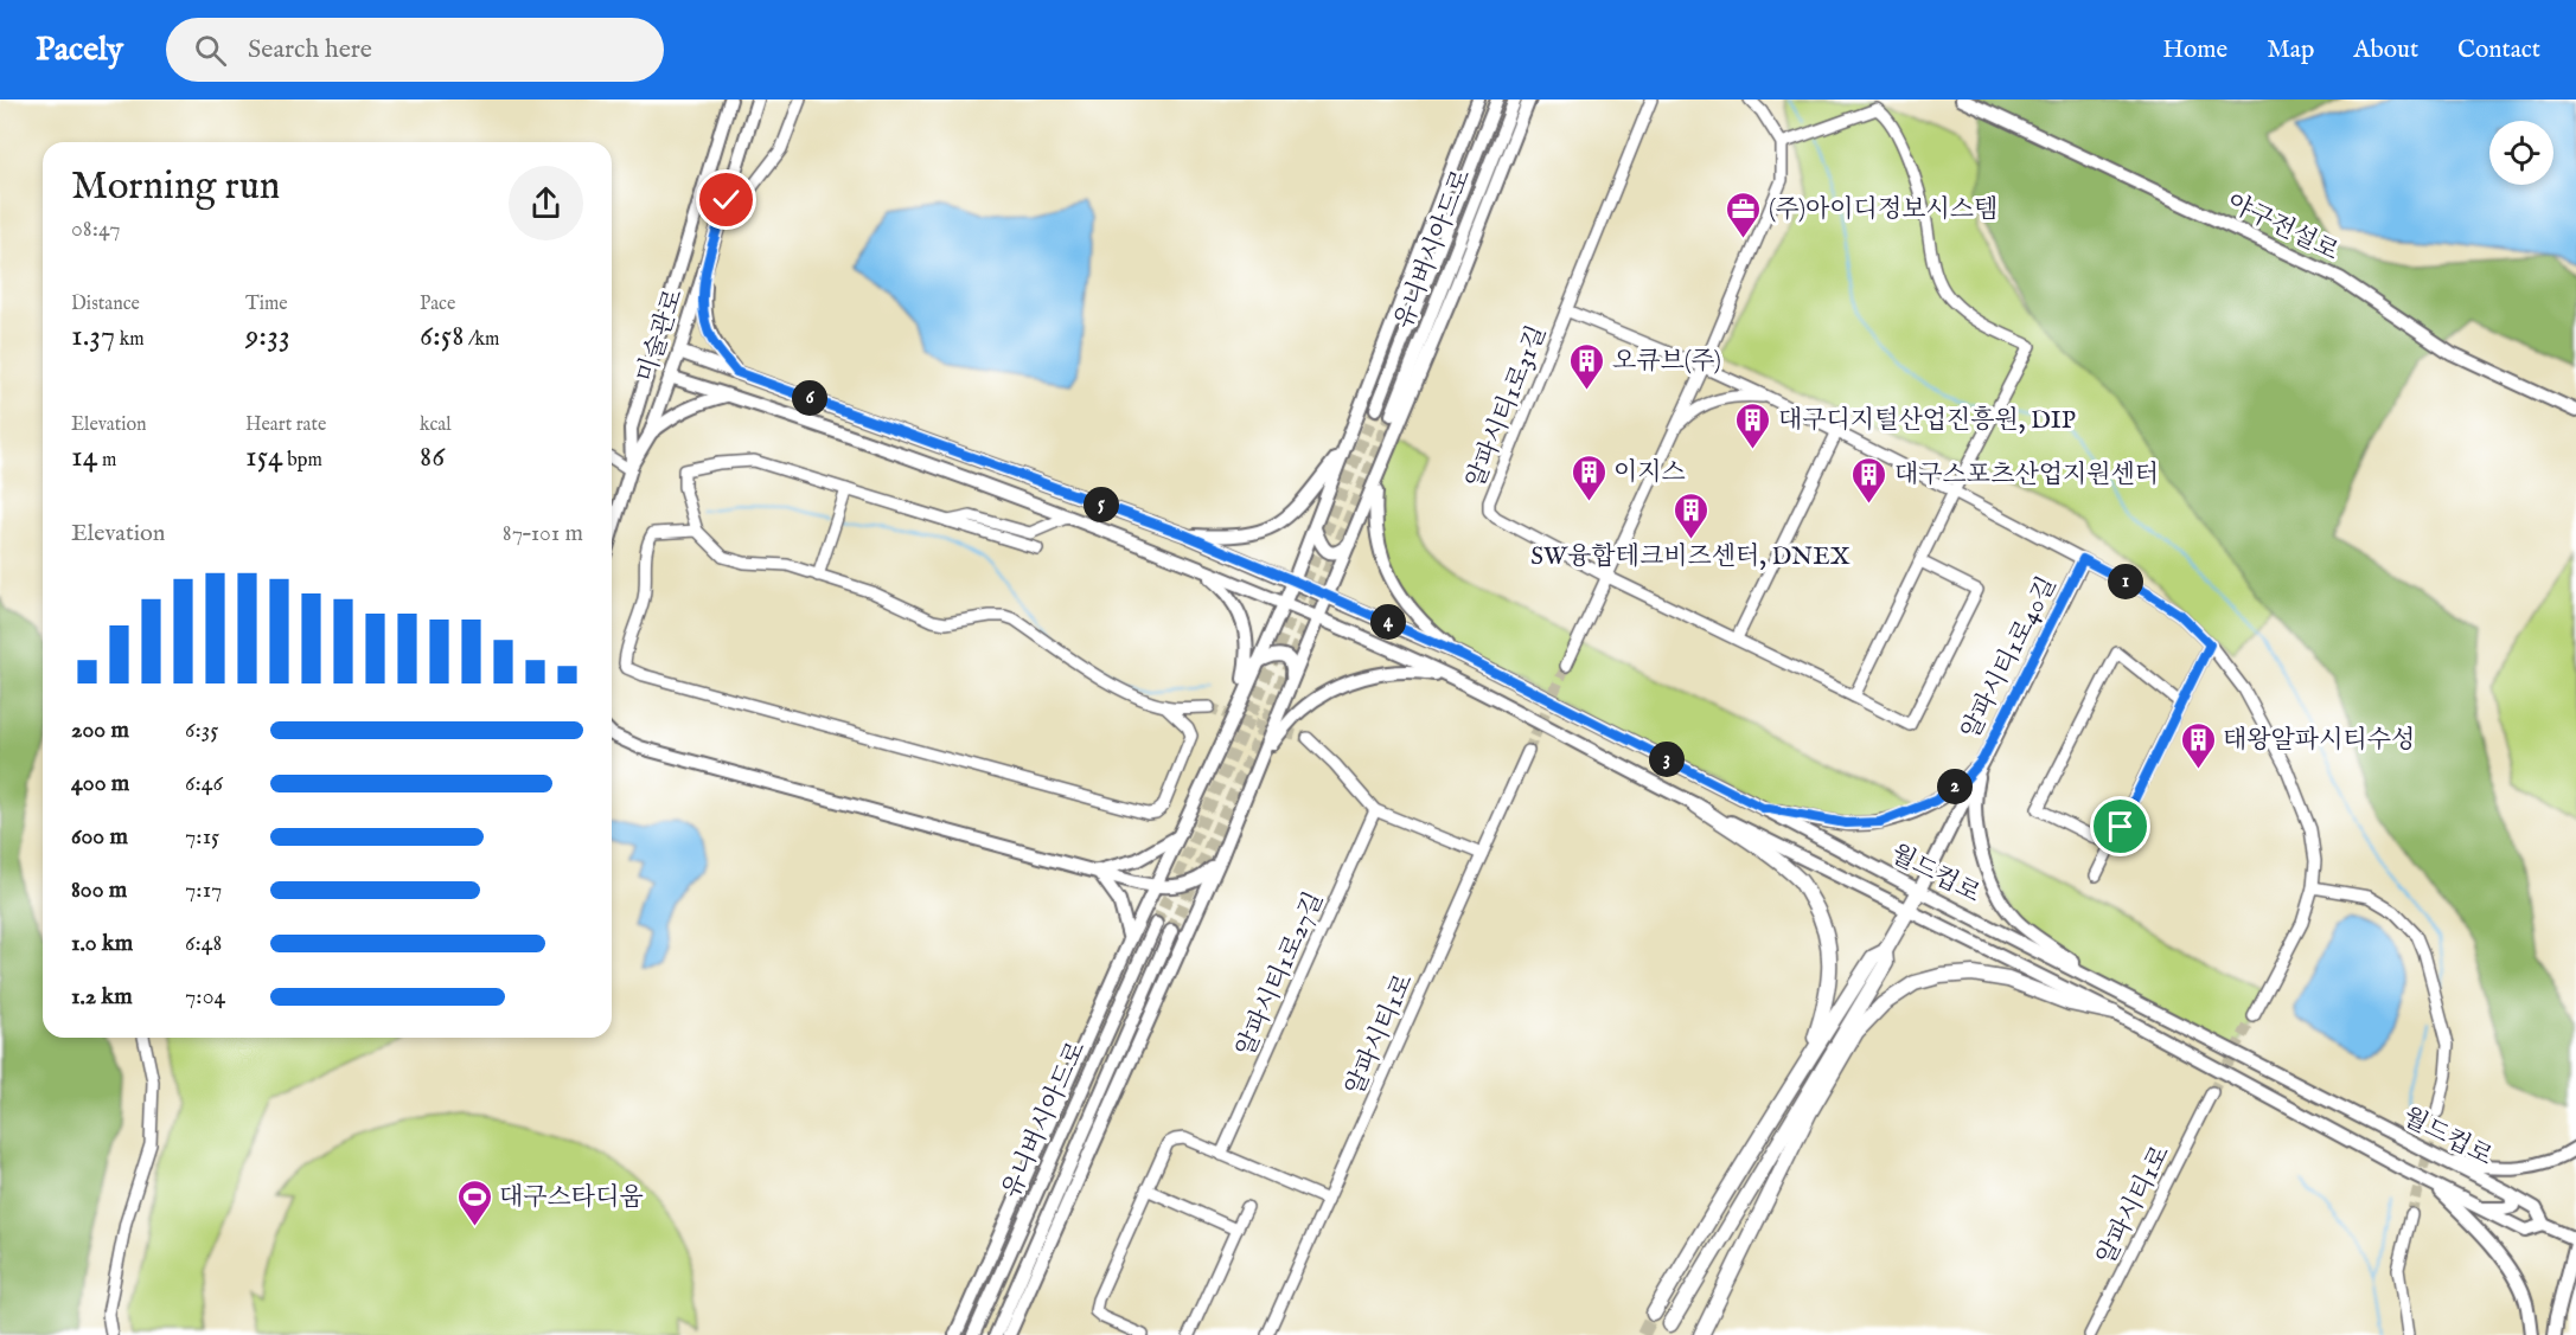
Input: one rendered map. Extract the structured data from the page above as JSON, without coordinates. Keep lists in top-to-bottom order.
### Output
{
  "streets": {
    "main road": [
      "야구전설로",
      "유니버시아드로",
      "미술관로",
      "알파시티1로40길",
      "월드컵로"
    ],
    "street": ["알파시티1로31길", "알파시티1로27길", "알파시티1로"]
  },
  "crossings": [
    ["미술관로", "월드컵로"],
    ["알파시티1로40길", "월드컵로"]
  ],
  "places": {
    "office": ["(주)아이디정보시스템"],
    "building": [
      "오큐브(주)",
      "대구디지털산업진흥원, DIP",
      "이지스",
      "대구스포츠산업지원센터",
      "SW융합테크비즈센터, DNEX",
      "태왕알파시티수성"
    ],
    "sports": ["대구스타디움"]
  },
  "page": {
    "header": "Pacely",
    "search": "Search here",
    "nav": [
      "Home",
      "Map",
      "About",
      "Contact"
    ],
    "heading": ["Morning run", "08:47"],
    "stats": [
      ["Distance", "1.37 km"],
      ["Time", "9:33"],
      ["Pace", "6:58 /km"],
      ["Elevation", "14 m"],
      ["Heart rate", "154 bpm"],
      ["kcal", "86"]
    ],
    "pins": [
      "6",
      "5",
      "1",
      "4",
      "3",
      "2"
    ],
    "chart": ["Elevation", "87–101 m"],
    "list": [
      {
        "name": "200 m",
        "note": "6:35"
      },
      {
        "name": "400 m",
        "note": "6:46"
      },
      {
        "name": "600 m",
        "note": "7:15"
      },
      {
        "name": "800 m",
        "note": "7:17"
      },
      {
        "name": "1.0 km",
        "note": "6:48"
      },
      {
        "name": "1.2 km",
        "note": "7:04"
      }
    ]
  }
}
